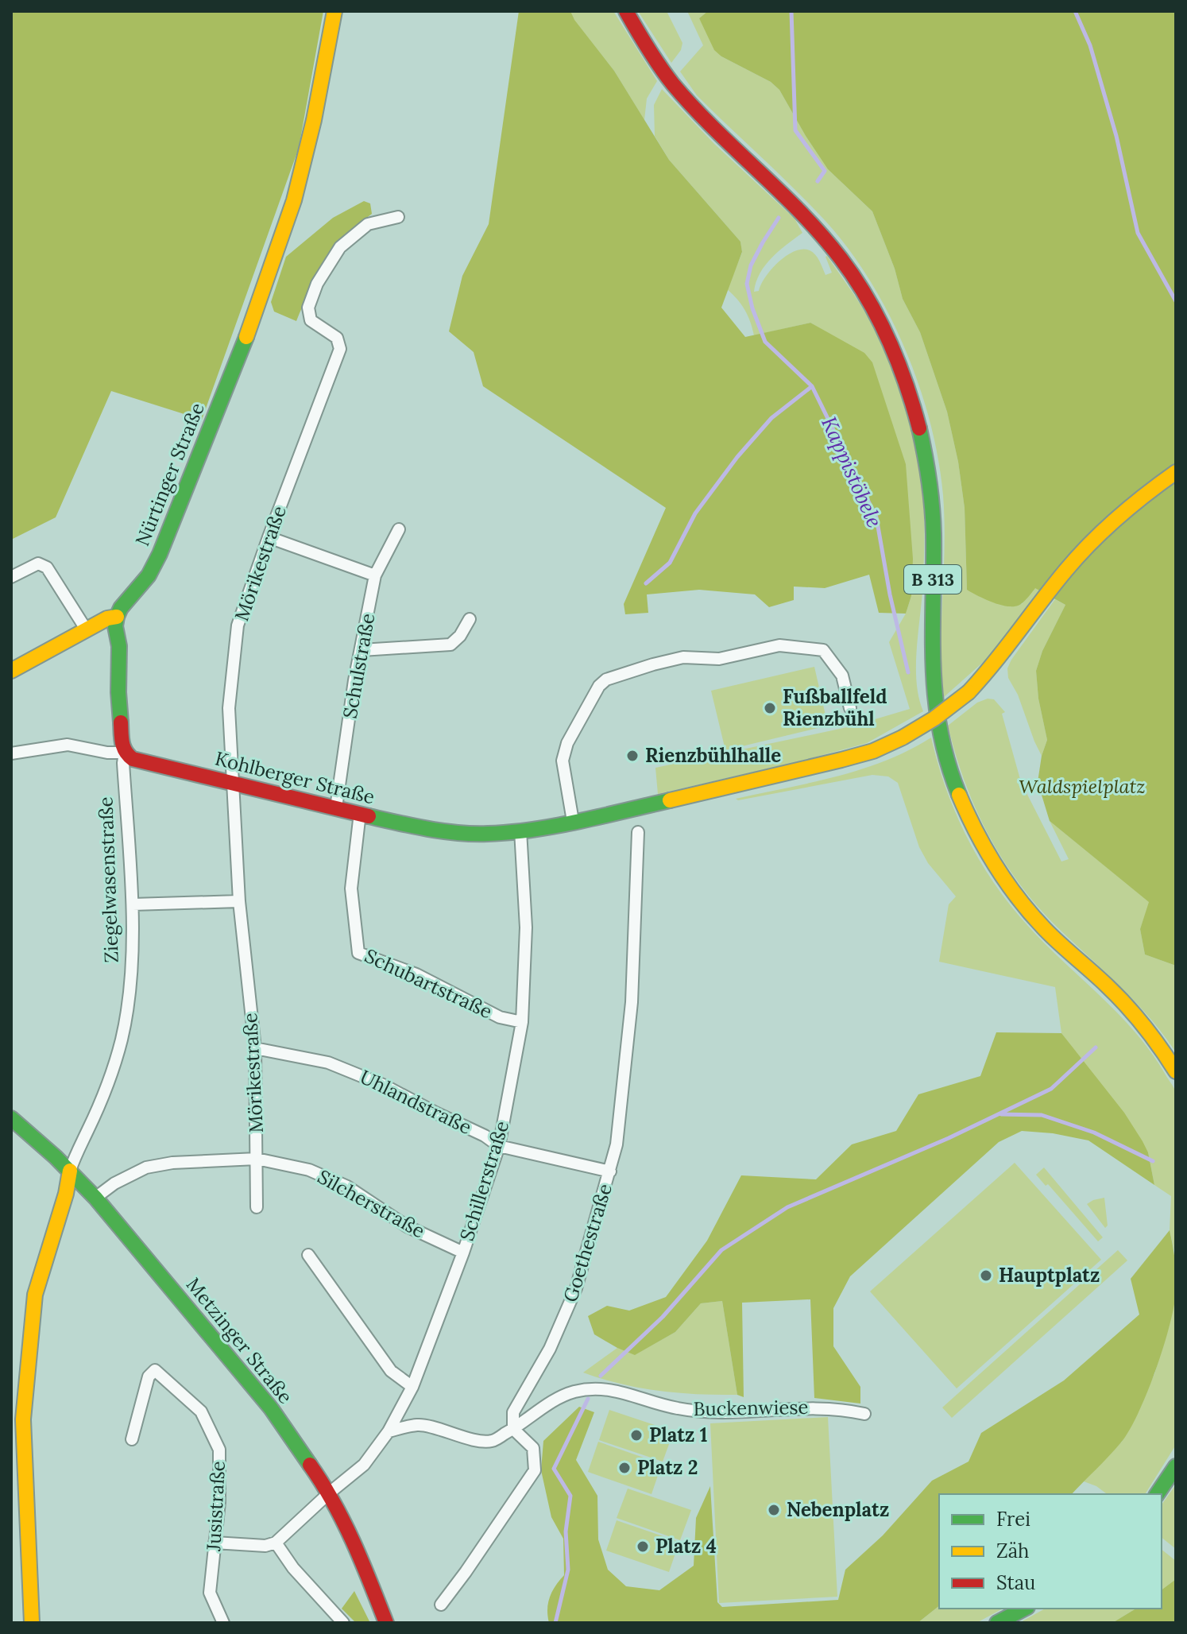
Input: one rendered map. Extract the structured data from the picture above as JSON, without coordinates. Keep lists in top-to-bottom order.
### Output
{
  "streets": {
    "street": [
      "Nürtinger Straße",
      "Mörikestraße",
      "B 313",
      "Schulstraße",
      "Kohlberger Straße",
      "Ziegelwasenstraße",
      "Schubartstraße",
      "Uhlandstraße",
      "Schillerstraße",
      "Silcherstraße",
      "Goethestraße",
      "Metzinger Straße",
      "Buckenwiese",
      "Jusistraße"
    ]
  },
  "crossings": [
    ["Nürtinger Straße", "Ziegelwasenstraße"],
    ["Mörikestraße", "Kohlberger Straße"],
    ["Mörikestraße", "Uhlandstraße"],
    ["Mörikestraße", "Silcherstraße"],
    ["Schulstraße", "Kohlberger Straße"],
    ["Kohlberger Straße", "Ziegelwasenstraße"],
    ["Kohlberger Straße", "Schubartstraße"],
    ["Kohlberger Straße", "Schillerstraße"],
    ["Ziegelwasenstraße", "Metzinger Straße"],
    ["Schubartstraße", "Schillerstraße"],
    ["Uhlandstraße", "Schillerstraße"],
    ["Uhlandstraße", "Goethestraße"],
    ["Schillerstraße", "Silcherstraße"],
    ["Schillerstraße", "Metzinger Straße"],
    ["Schillerstraße", "Buckenwiese"],
    ["Silcherstraße", "Metzinger Straße"],
    ["Goethestraße", "Buckenwiese"]
  ],
  "water": ["Kappistöbele"],
  "parks": ["Waldspielplatz"],
  "places": [
    "Fußballfeld Rienzbühl",
    "Rienzbühlhalle",
    "Hauptplatz",
    "Platz 1",
    "Platz 2",
    "Nebenplatz",
    "Platz 4"
  ],
  "legend": ["Frei", "Zäh", "Stau"]
}
